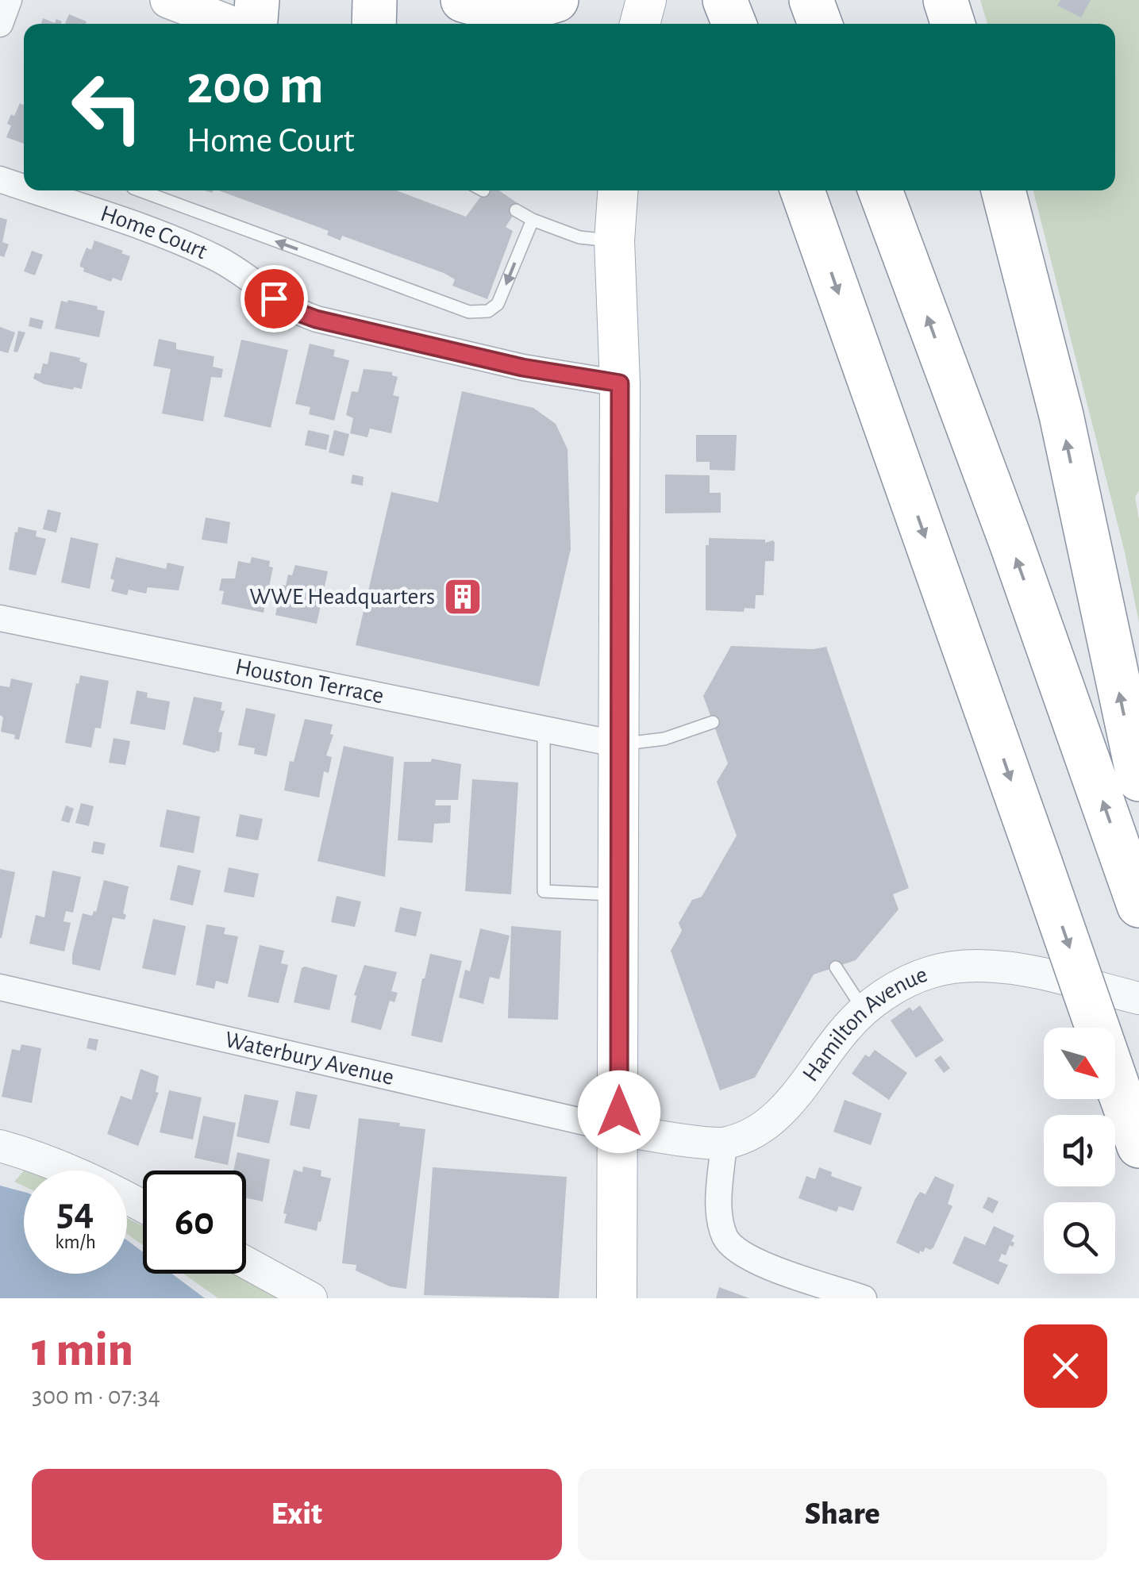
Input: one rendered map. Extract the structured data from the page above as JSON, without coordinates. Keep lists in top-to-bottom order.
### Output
{
  "streets": {
    "street": [
      "Home Court",
      "Houston Terrace",
      "Hamilton Avenue",
      "Waterbury Avenue"
    ]
  },
  "places": {
    "building": ["WWE Headquarters"]
  },
  "north": "bottom right",
  "page": {
    "turn": ["200 m", "Home Court"],
    "speed": "54 km/h",
    "limit": "60",
    "heading": ["1 min", "300 m · 07:34"],
    "buttons": ["Exit", "Share"]
  }
}
